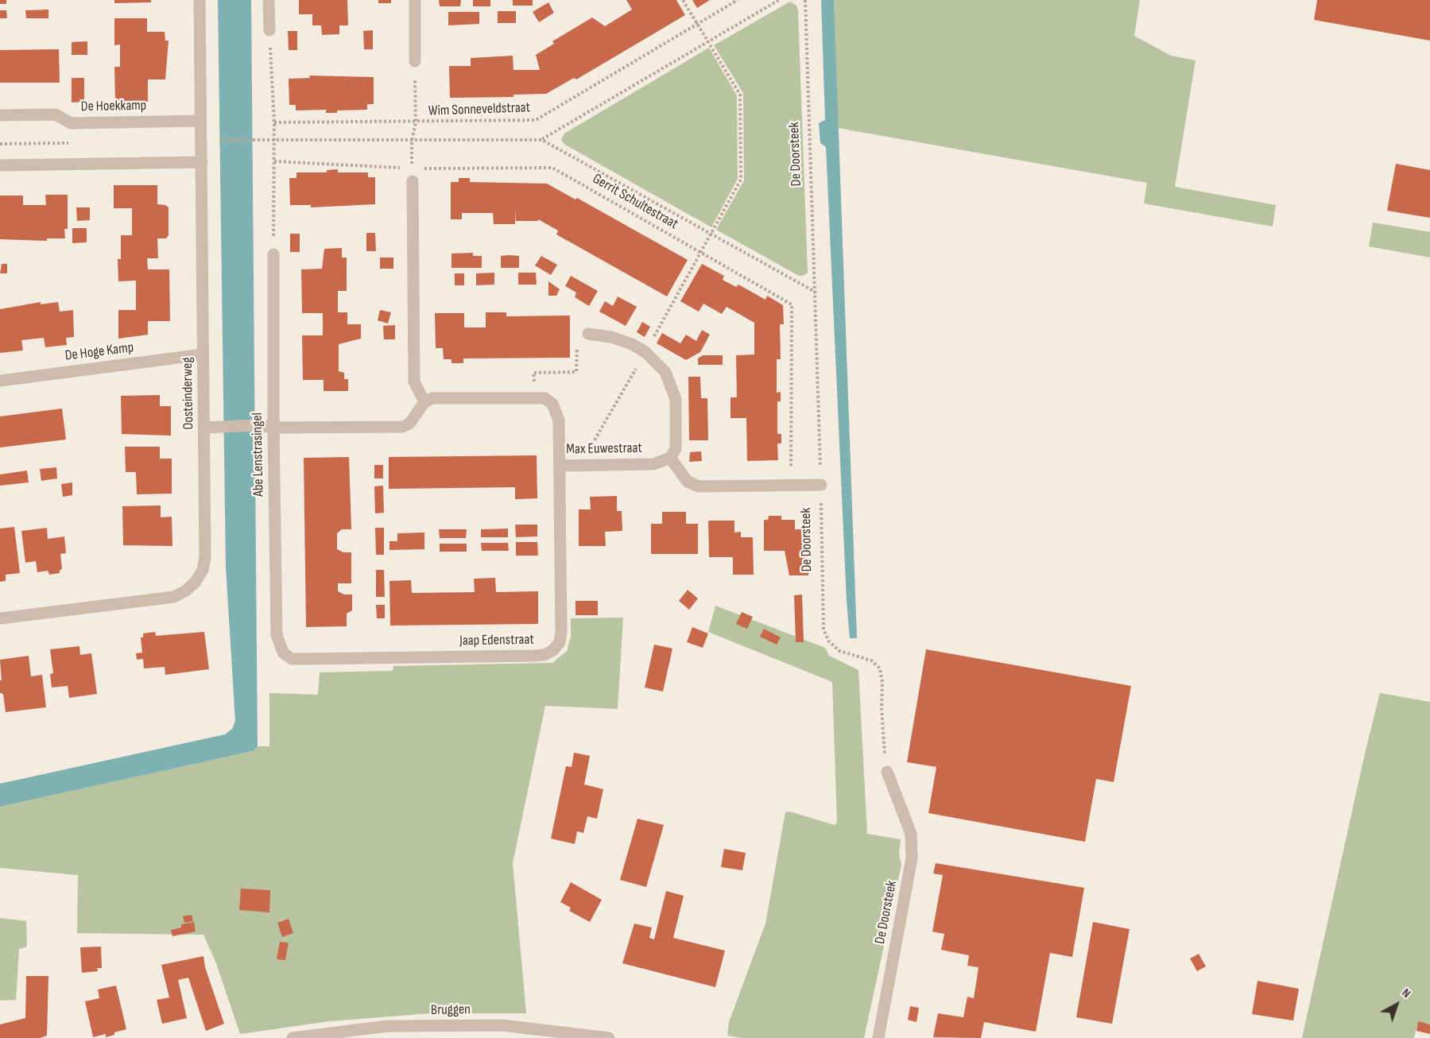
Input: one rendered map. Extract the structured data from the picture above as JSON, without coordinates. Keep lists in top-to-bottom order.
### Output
{
  "streets": {
    "street": [
      "De Hoekkamp",
      "De Doorsteek",
      "De Hoge Kamp",
      "Oosteinderweg",
      "Max Euwestraat",
      "Abe Lenstrasingel",
      "Jaap Edenstraat",
      "Bruggen"
    ],
    "path": ["Wim Sonneveldstraat", "Gerrit Schultestraat"]
  },
  "crossings": [
    ["De Hoekkamp", "Oosteinderweg"],
    ["De Doorsteek", "Gerrit Schultestraat"],
    ["De Hoge Kamp", "Oosteinderweg"],
    ["Max Euwestraat", "Jaap Edenstraat"],
    ["Abe Lenstrasingel", "Jaap Edenstraat"]
  ],
  "north": "top right"
}
